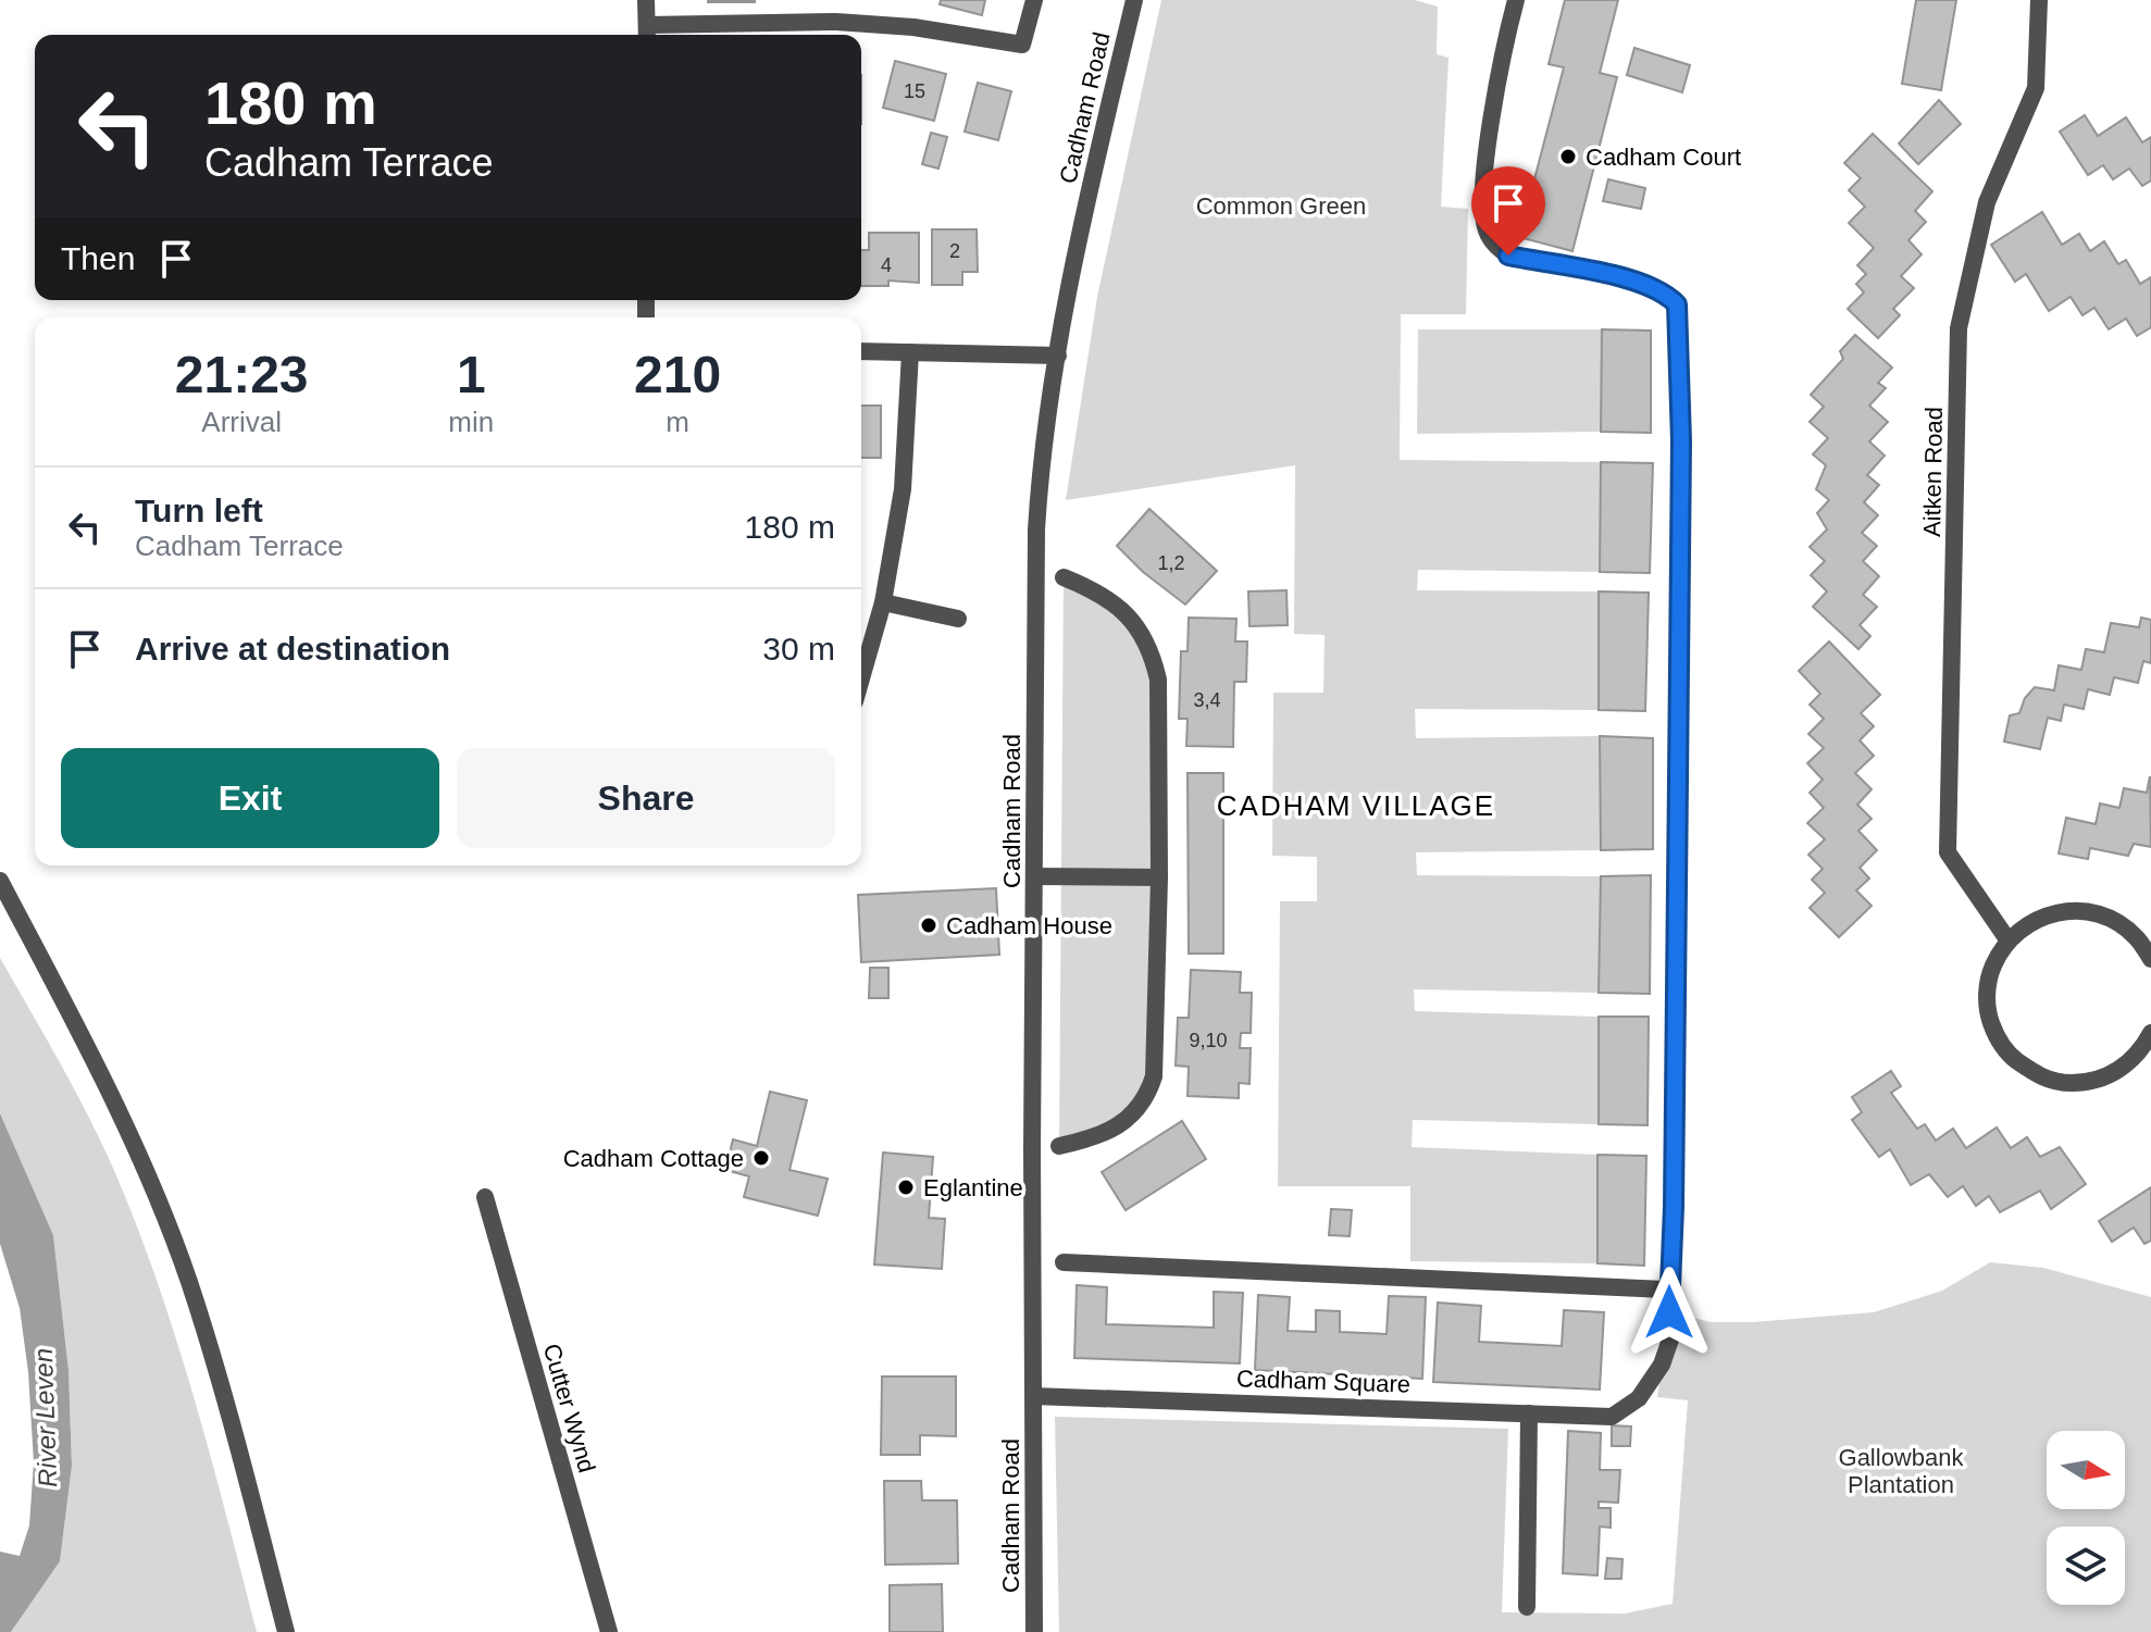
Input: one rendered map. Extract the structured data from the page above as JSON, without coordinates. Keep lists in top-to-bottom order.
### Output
{
  "streets": {
    "street": [
      "Cadham Road",
      "Aitken Road",
      "Cadham Square",
      "Cutter Wynd"
    ]
  },
  "crossings": [
    ["Cadham Road", "Cadham Square"]
  ],
  "districts": ["CADHAM VILLAGE"],
  "water": ["River Leven"],
  "parks": ["Common Green", "Gallowbank Plantation"],
  "places": [
    "Cadham Court",
    "Cadham House",
    "Cadham Cottage",
    "Eglantine"
  ],
  "house_numbers": [
    "15",
    "2",
    "4",
    "1,2",
    "3,4",
    "9,10"
  ],
  "north": "right",
  "page": {
    "turn": ["180 m", "Cadham Terrace"],
    "then": "Then",
    "eta": [
      "21:23",
      "Arrival",
      "1",
      "min",
      "210",
      "m"
    ],
    "list": [
      {
        "name": "Turn left",
        "note": "Cadham Terrace",
        "value": "180 m"
      },
      {
        "name": "Arrive at destination",
        "value": "30 m"
      }
    ],
    "buttons": ["Exit", "Share"]
  }
}
